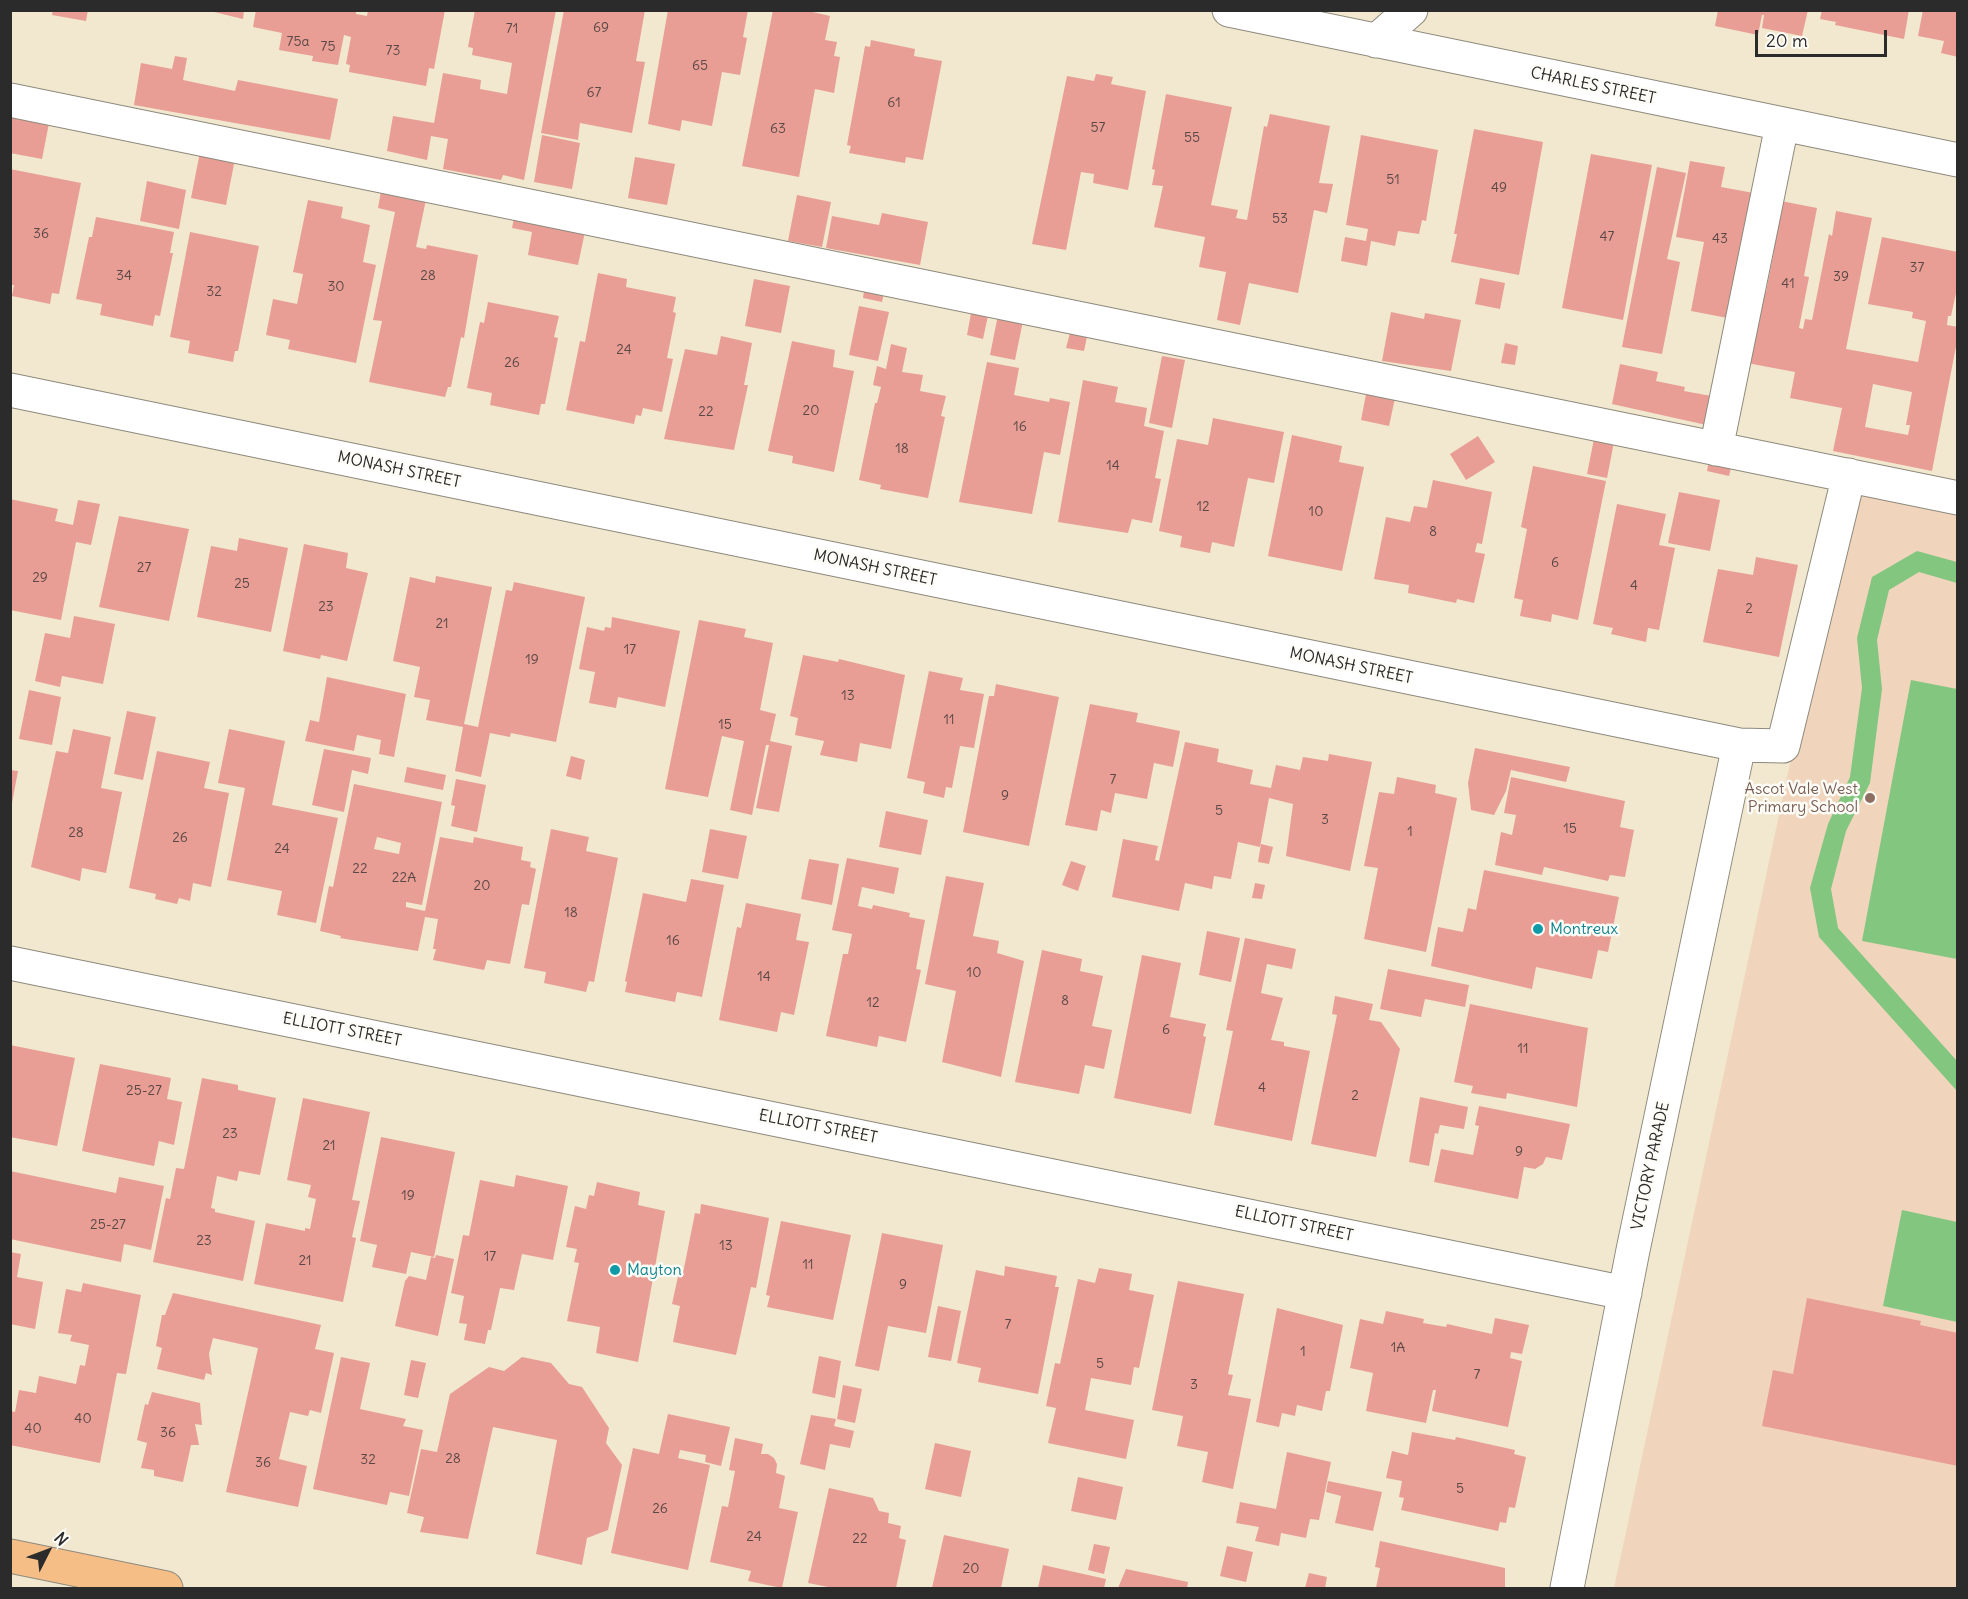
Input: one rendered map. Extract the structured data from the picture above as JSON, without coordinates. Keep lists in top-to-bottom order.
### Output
{
  "streets": {
    "street": [
      "CHARLES STREET",
      "MONASH STREET",
      "ELLIOTT STREET",
      "VICTORY PARADE"
    ]
  },
  "crossings": [
    ["MONASH STREET", "VICTORY PARADE"],
    ["ELLIOTT STREET", "VICTORY PARADE"]
  ],
  "places": ["Ascot Vale West Primary School", "Montreux", "Mayton"],
  "house_numbers": [
    "69",
    "71",
    "75a",
    "75",
    "73",
    "65",
    "67",
    "61",
    "57",
    "63",
    "55",
    "51",
    "49",
    "53",
    "36",
    "47",
    "43",
    "37",
    "34",
    "28",
    "39",
    "41",
    "30",
    "32",
    "24",
    "26",
    "20",
    "22",
    "16",
    "18",
    "14",
    "12",
    "10",
    "8",
    "6",
    "27",
    "29",
    "25",
    "4",
    "23",
    "2",
    "21",
    "17",
    "19",
    "13",
    "11",
    "15",
    "7",
    "9",
    "5",
    "3",
    "15",
    "1",
    "28",
    "26",
    "24",
    "22",
    "22A",
    "20",
    "18",
    "16",
    "10",
    "14",
    "8",
    "12",
    "6",
    "11",
    "4",
    "25-27",
    "2",
    "23",
    "21",
    "9",
    "19",
    "25-27",
    "23",
    "13",
    "17",
    "21",
    "11",
    "9",
    "7",
    "1A",
    "1",
    "5",
    "7",
    "3",
    "40",
    "40",
    "36",
    "28",
    "32",
    "36",
    "5",
    "26",
    "24",
    "22",
    "20"
  ],
  "scale_bar": "20 m",
  "north": "top right"
}
